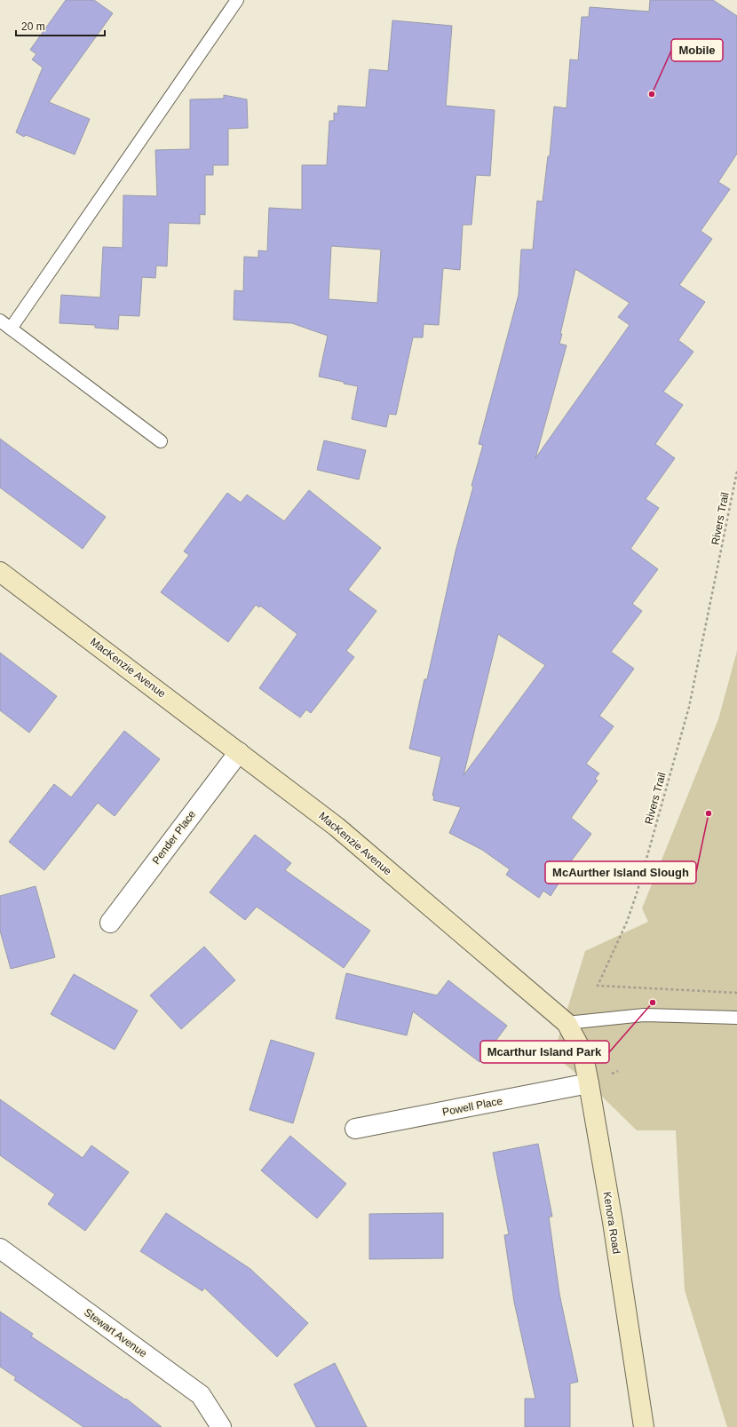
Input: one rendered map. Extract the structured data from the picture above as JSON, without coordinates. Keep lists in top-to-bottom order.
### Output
{
  "streets": {
    "street": [
      "MacKenzie Avenue",
      "Pender Place",
      "Powell Place",
      "Kenora Road",
      "Stewart Avenue"
    ],
    "path": ["Rivers Trail"]
  },
  "crossings": [
    ["MacKenzie Avenue", "Pender Place"],
    ["MacKenzie Avenue", "Kenora Road"],
    ["Powell Place", "Kenora Road"]
  ],
  "places": ["Mobile", "McAurther Island Slough", "Mcarthur Island Park"],
  "scale_bar": "20 m"
}
